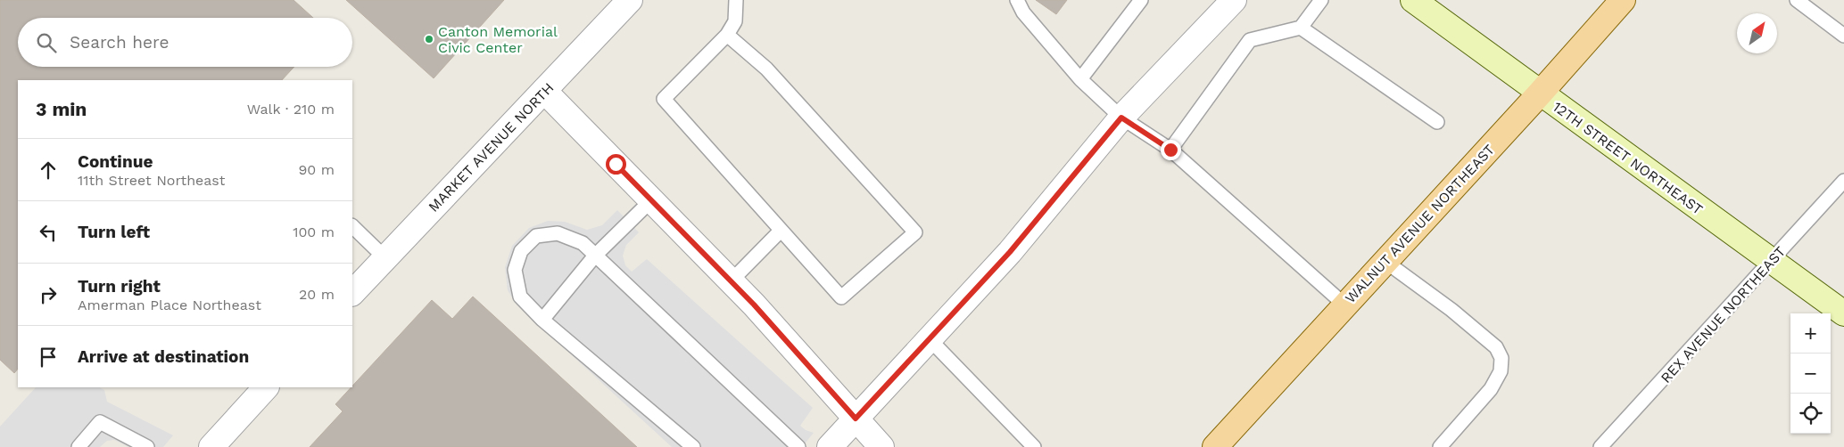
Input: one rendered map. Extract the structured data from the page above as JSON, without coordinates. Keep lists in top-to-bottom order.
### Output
{
  "streets": {
    "main road": ["12TH STREET NORTHEAST", "WALNUT AVENUE NORTHEAST"],
    "street": ["MARKET AVENUE NORTH"],
    "lane": ["REX AVENUE NORTHEAST"]
  },
  "crossings": [
    ["12TH STREET NORTHEAST", "WALNUT AVENUE NORTHEAST"],
    ["12TH STREET NORTHEAST", "REX AVENUE NORTHEAST"]
  ],
  "places": ["Canton Memorial Civic Center"],
  "north": "top right",
  "page": {
    "search": "Search here",
    "heading": ["3 min", "Walk · 210 m"],
    "list": [
      ["Continue", "11th Street Northeast", "90 m"],
      ["Turn left", "100 m"],
      ["Turn right", "Amerman Place Northeast", "20 m"],
      "Arrive at destination"
    ],
    "map_buttons": ["+", "−"]
  }
}
